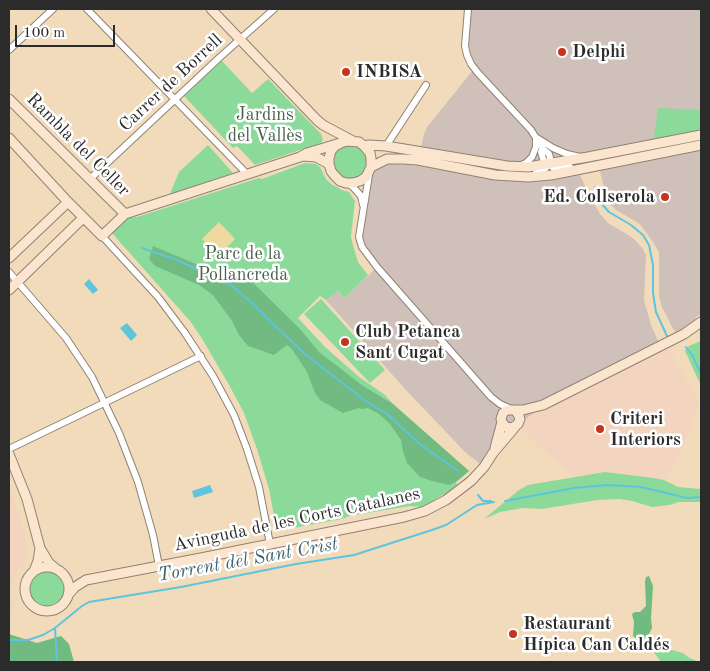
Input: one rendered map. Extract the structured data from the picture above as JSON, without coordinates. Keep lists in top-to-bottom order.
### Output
{
  "streets": {
    "street": ["Carrer de Borrell", "Rambla del Celler", "Avinguda de les Corts Catalanes"]
  },
  "crossings": [
    ["Carrer de Borrell", "Rambla del Celler"]
  ],
  "water": ["Torrent del Sant Crist"],
  "parks": ["Jardins del Vallès", "Parc de la Pollancreda"],
  "places": [
    "Delphi",
    "INBISA",
    "Ed. Collserola",
    "Club Petanca Sant Cugat",
    "Criteri Interiors",
    "Restaurant Hípica Can Caldés"
  ],
  "scale_bar": "100 m"
}
